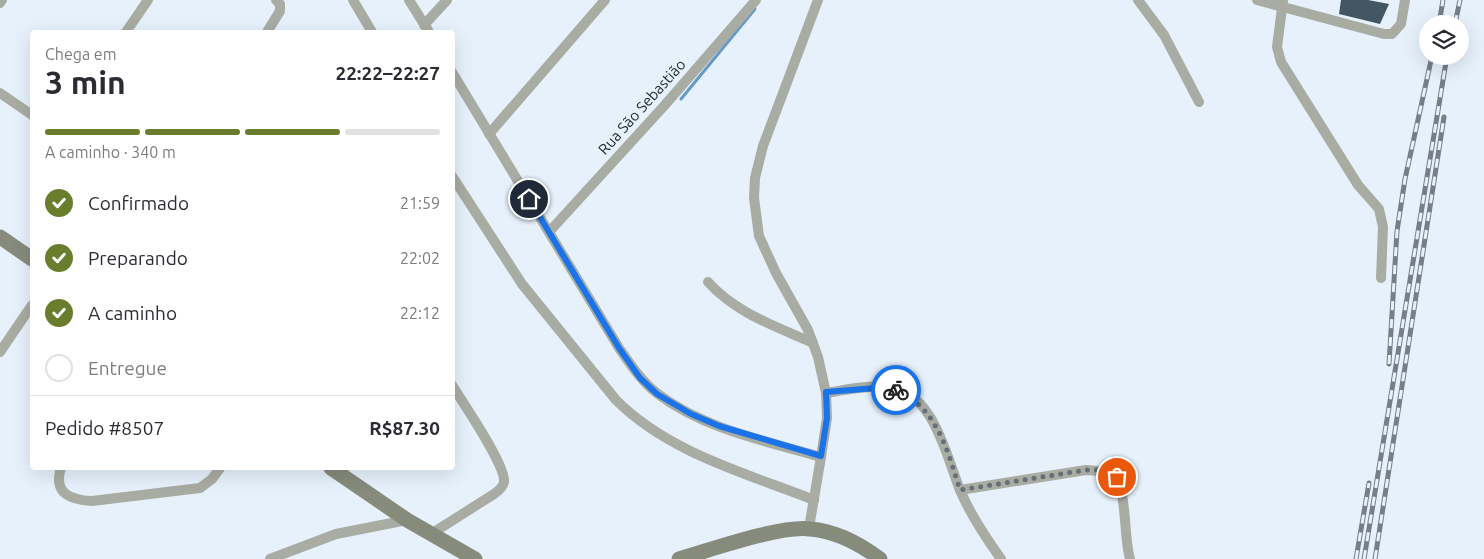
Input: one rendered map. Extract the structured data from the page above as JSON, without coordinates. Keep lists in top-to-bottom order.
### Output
{
  "streets": {
    "street": ["Rua São Sebastião"]
  },
  "page": {
    "heading": ["3 min", "Chega em", "22:22–22:27"],
    "panel": ["Pedido #8507", "R$87.30"],
    "bar": "A caminho · 340 m",
    "list": [
      ["Confirmado", "21:59"],
      ["Preparando", "22:02"],
      ["A caminho", "22:12"],
      "Entregue"
    ]
  }
}
